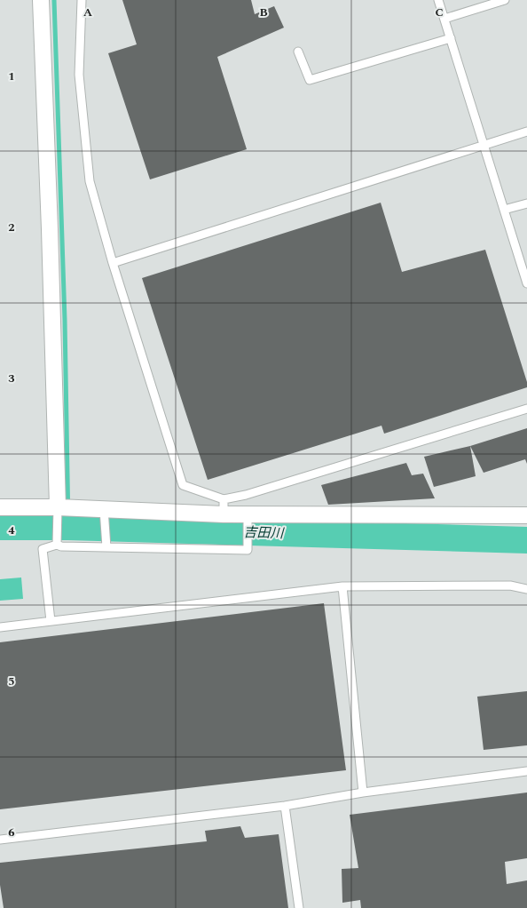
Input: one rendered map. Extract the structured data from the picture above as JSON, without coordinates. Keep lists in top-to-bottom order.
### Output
{
  "water": ["吉田川"],
  "grid": {
    "columns": ["A", "B", "C"],
    "rows": [
      "1",
      "2",
      "3",
      "4",
      "5",
      "6"
    ]
  }
}
